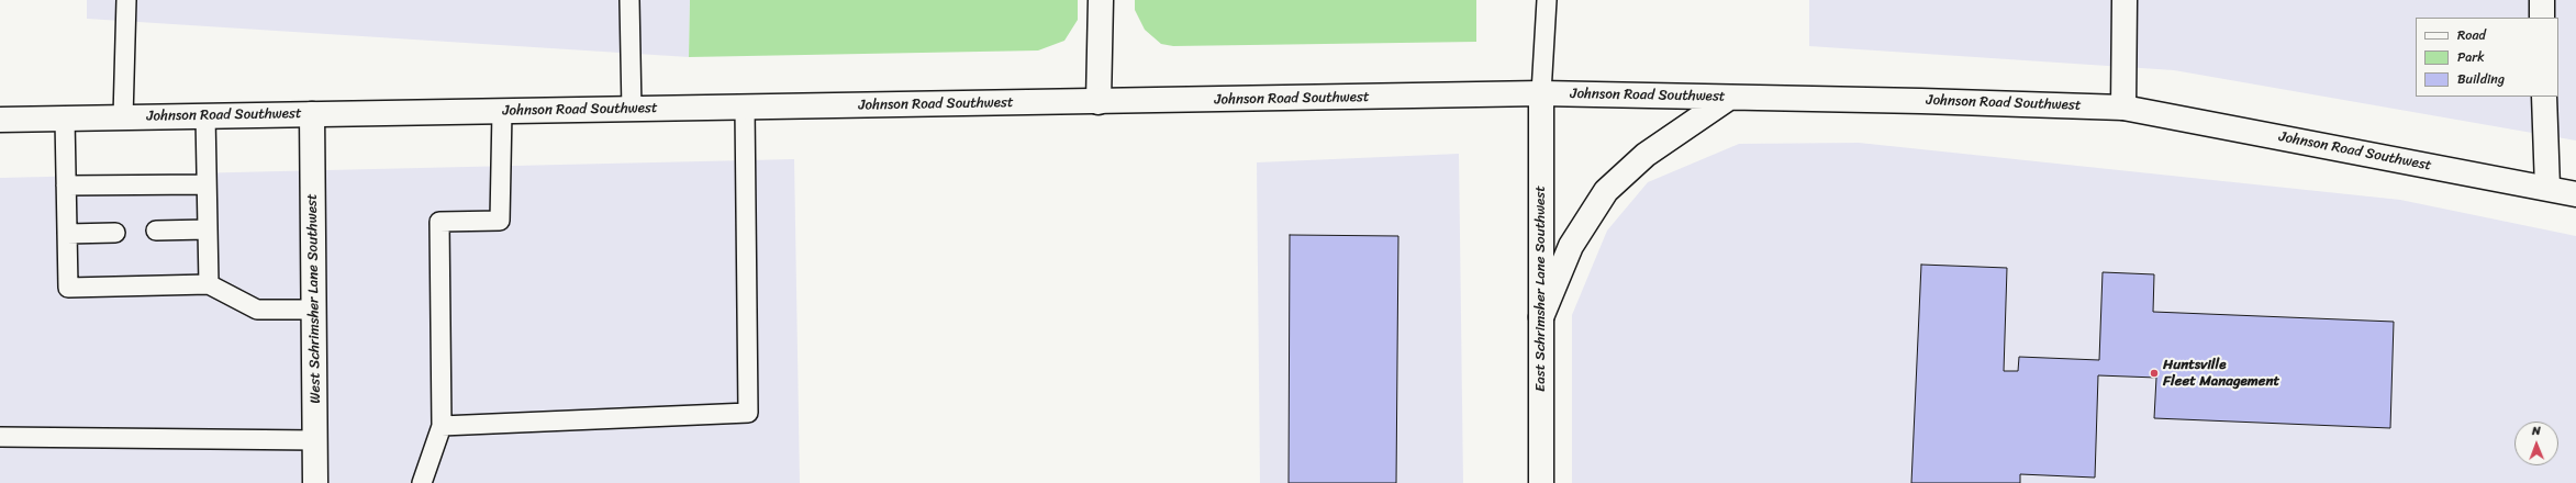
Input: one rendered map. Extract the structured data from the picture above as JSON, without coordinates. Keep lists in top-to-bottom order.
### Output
{
  "streets": {
    "street": ["Johnson Road Southwest", "East Schrimsher Lane Southwest", "West Schrimsher Lane Southwest"]
  },
  "crossings": [
    ["Johnson Road Southwest", "East Schrimsher Lane Southwest"],
    ["Johnson Road Southwest", "West Schrimsher Lane Southwest"]
  ],
  "places": ["Huntsville Fleet Management"],
  "legend": ["Road", "Park", "Building"],
  "north": "top"
}
